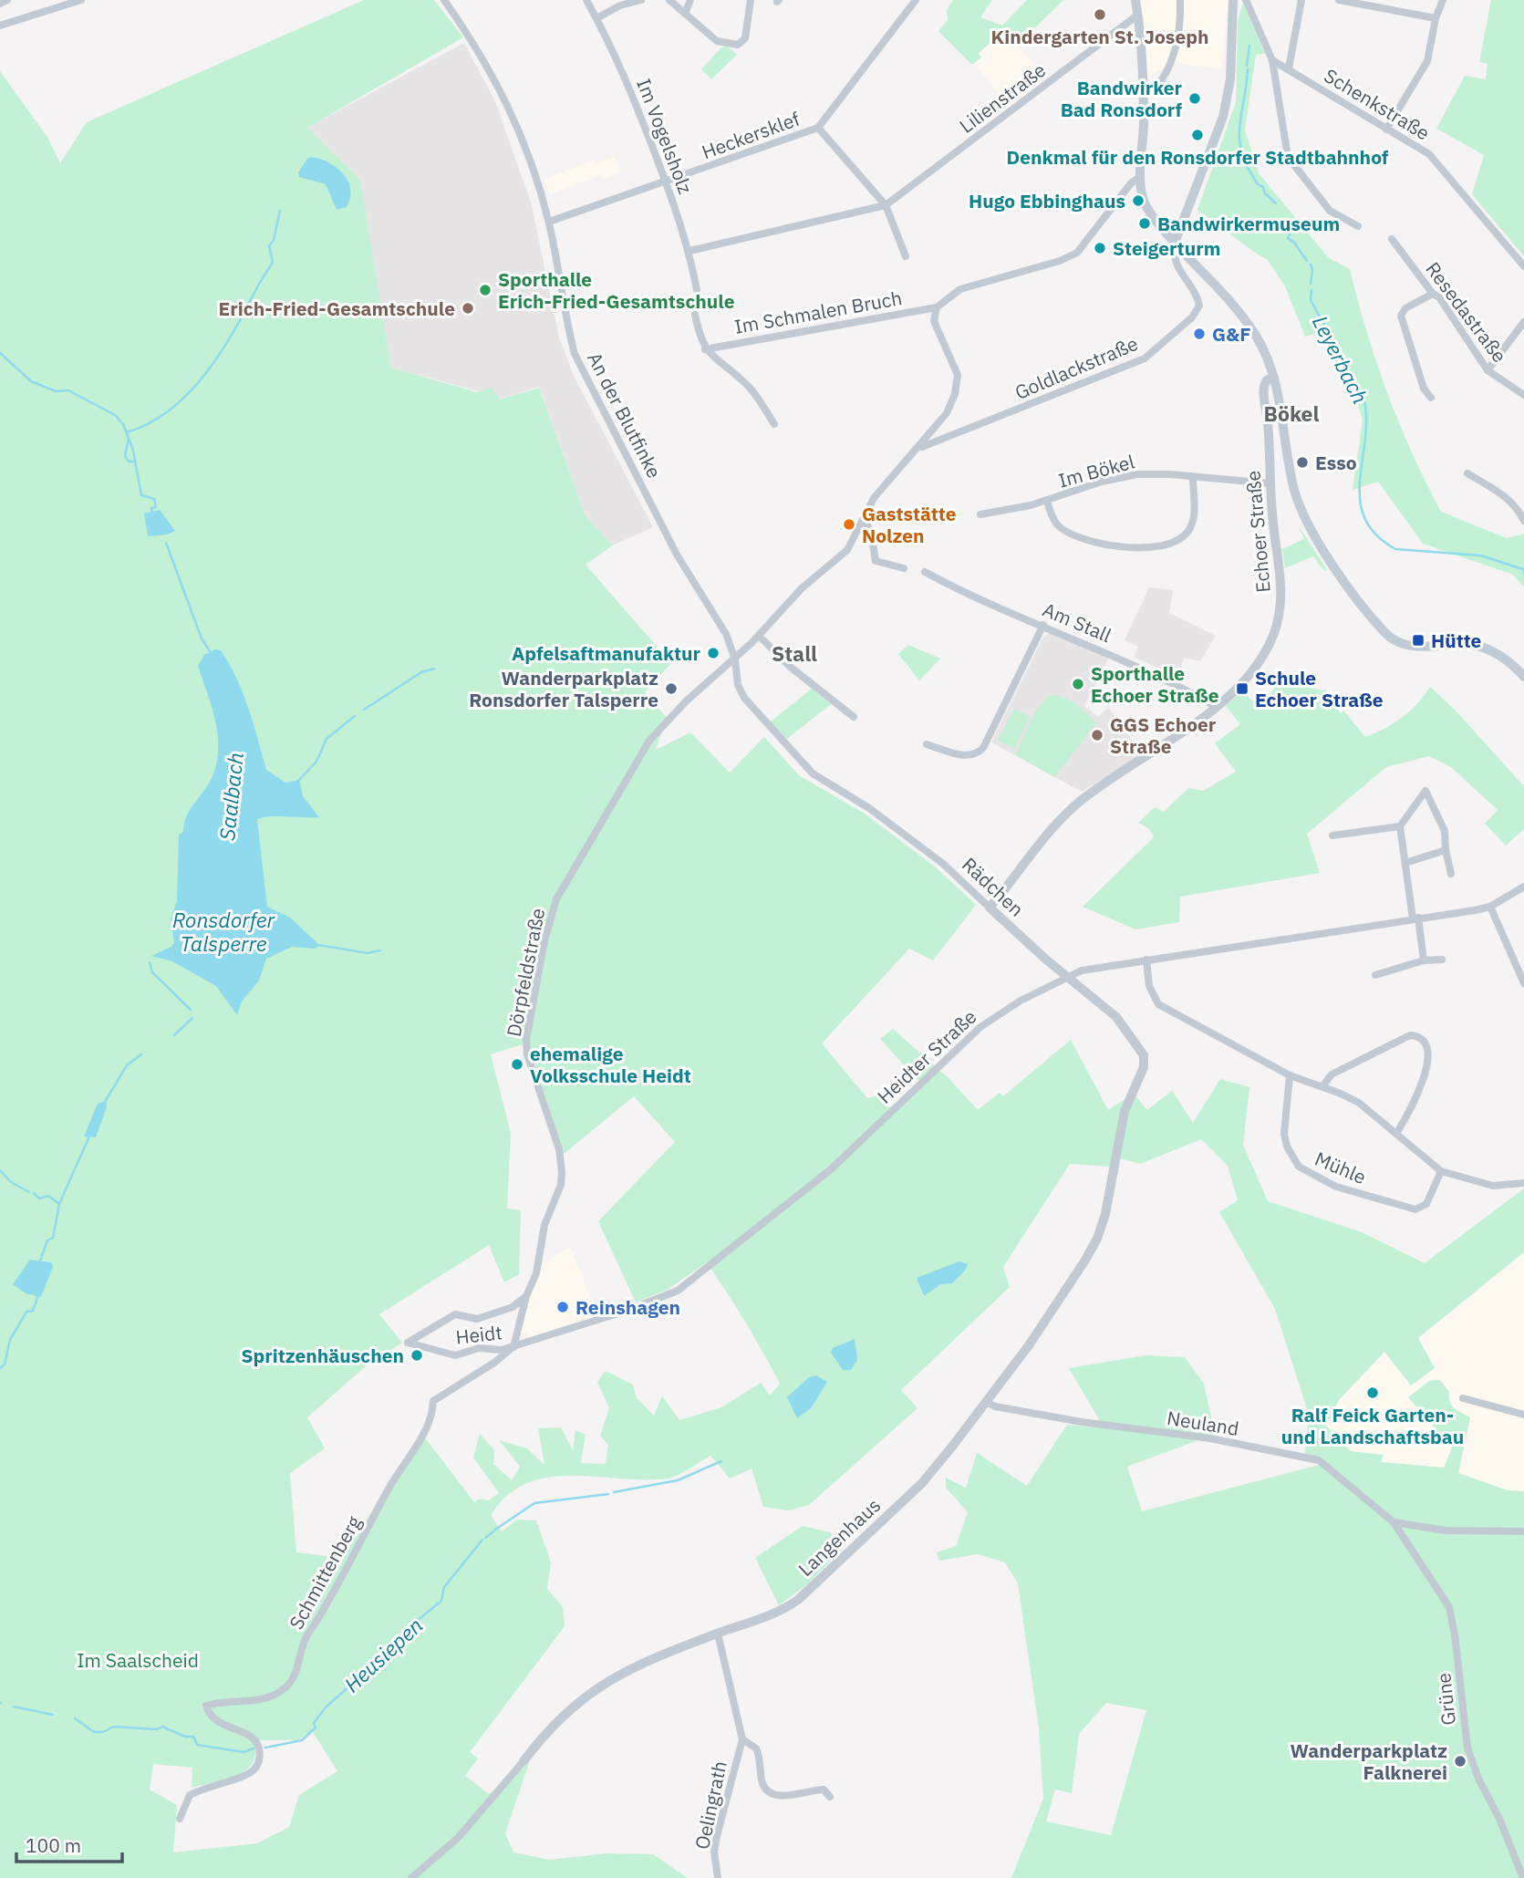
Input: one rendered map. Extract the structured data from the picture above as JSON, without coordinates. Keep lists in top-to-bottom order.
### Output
{
  "streets": {
    "street": [
      "Lilienstraße",
      "Schenkstraße",
      "Heckersklef",
      "Im Vogelsholz",
      "Im Schmalen Bruch",
      "Resedastraße",
      "Goldlackstraße",
      "An der Blutfinke",
      "Im Bökel",
      "Echoer Straße",
      "Am Stall",
      "Rädchen",
      "Dörpfeldstraße",
      "Heidter Straße",
      "Mühle",
      "Heidt",
      "Neuland",
      "Langenhaus",
      "Schmittenberg",
      "Grüne",
      "Oelingrath"
    ]
  },
  "crossings": [
    ["Lilienstraße", "Heckersklef"],
    ["Lilienstraße", "Im Vogelsholz"],
    ["Heckersklef", "Im Vogelsholz"],
    ["Heckersklef", "An der Blutfinke"],
    ["Im Schmalen Bruch", "Dörpfeldstraße"],
    ["Goldlackstraße", "Dörpfeldstraße"],
    ["An der Blutfinke", "Rädchen"],
    ["An der Blutfinke", "Dörpfeldstraße"],
    ["Im Bökel", "Echoer Straße"],
    ["Echoer Straße", "Am Stall"],
    ["Echoer Straße", "Rädchen"],
    ["Rädchen", "Dörpfeldstraße"],
    ["Rädchen", "Heidter Straße"],
    ["Rädchen", "Langenhaus"],
    ["Dörpfeldstraße", "Heidter Straße"],
    ["Dörpfeldstraße", "Heidt"],
    ["Heidter Straße", "Heidt"],
    ["Heidt", "Schmittenberg"],
    ["Neuland", "Langenhaus"],
    ["Neuland", "Grüne"],
    ["Langenhaus", "Oelingrath"]
  ],
  "districts": ["Bökel", "Stall"],
  "water": [
    "Leyerbach",
    "Saalbach",
    "Ronsdorfer Talsperre",
    "Heusiepen"
  ],
  "parks": ["Im Saalscheid"],
  "places": {
    "other": [
      "Kindergarten St. Joseph",
      "Bandwirker Bad Ronsdorf",
      "Denkmal für den Ronsdorfer Stadtbahnhof",
      "Hugo Ebbinghaus",
      "Bandwirkermuseum",
      "Steigerturm",
      "Sporthalle Erich-Fried-Gesamtschule",
      "Erich-Fried-Gesamtschule",
      "G&F",
      "Esso",
      "Gaststätte Nolzen",
      "Apfelsaftmanufaktur",
      "Sporthalle Echoer Straße",
      "Wanderparkplatz Ronsdorfer Talsperre",
      "GGS Echoer Straße",
      "ehemalige Volksschule Heidt",
      "Reinshagen",
      "Spritzenhäuschen",
      "Ralf Feick Garten- und Landschaftsbau",
      "Wanderparkplatz Falknerei"
    ],
    "transit": ["Hütte", "Schule Echoer Straße"]
  },
  "scale_bar": "100 m"
}
